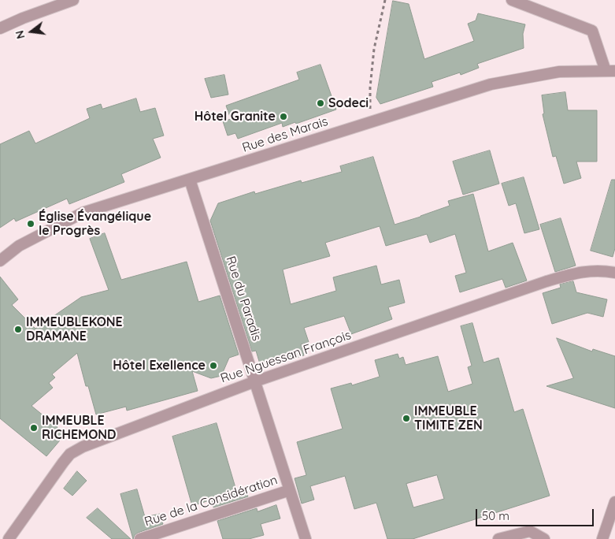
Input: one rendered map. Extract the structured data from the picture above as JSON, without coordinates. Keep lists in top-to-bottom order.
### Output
{
  "streets": {
    "street": [
      "Rue des Marais",
      "Rue du Paradis",
      "Rue Nguessan François",
      "Rue de la Considération"
    ]
  },
  "crossings": [
    ["Rue des Marais", "Rue du Paradis"],
    ["Rue du Paradis", "Rue Nguessan François"],
    ["Rue du Paradis", "Rue de la Considération"]
  ],
  "places": [
    "Sodeci",
    "Hôtel Granite",
    "Église Évangélique le Progrès",
    "IMMEUBLEKONE DRAMANE",
    "Hôtel Exellence",
    "IMMEUBLE TIMITE ZEN",
    "IMMEUBLE RICHEMOND"
  ],
  "scale_bar": "50 m",
  "north": "left"
}
